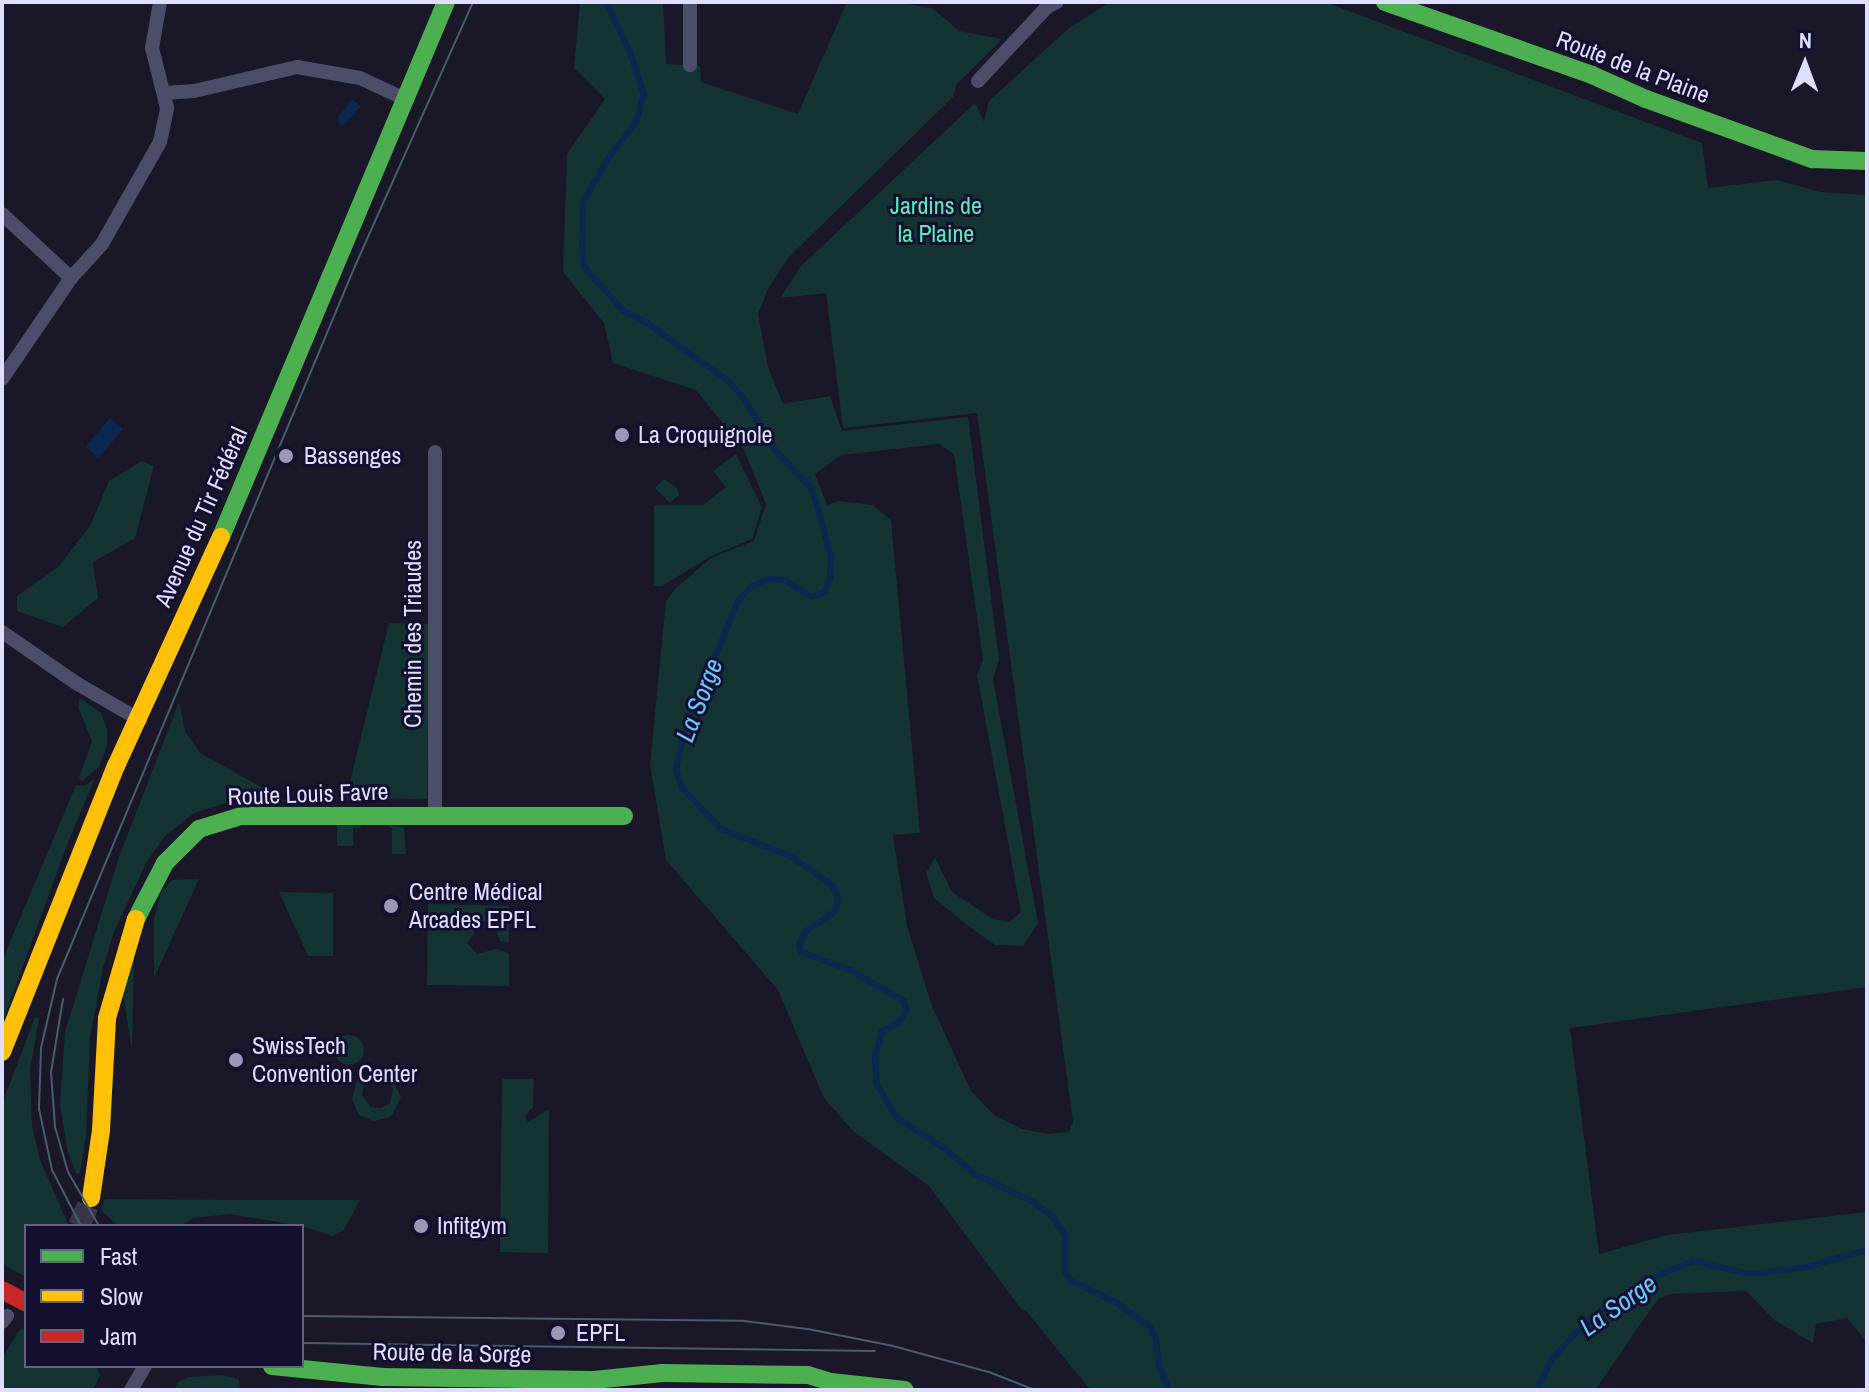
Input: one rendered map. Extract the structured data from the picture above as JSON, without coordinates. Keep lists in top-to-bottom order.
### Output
{
  "streets": {
    "street": [
      "Route de la Plaine",
      "Avenue du Tir Fédéral",
      "Chemin des Triaudes",
      "Route Louis Favre",
      "Route de la Sorge"
    ]
  },
  "crossings": [
    ["Chemin des Triaudes", "Route Louis Favre"]
  ],
  "water": ["La Sorge"],
  "parks": ["Jardins de la Plaine"],
  "places": [
    "La Croquignole",
    "Bassenges",
    "Centre Médical Arcades EPFL",
    "SwissTech Convention Center",
    "Infitgym",
    "EPFL"
  ],
  "legend": ["Fast", "Slow", "Jam"],
  "north": "top"
}
